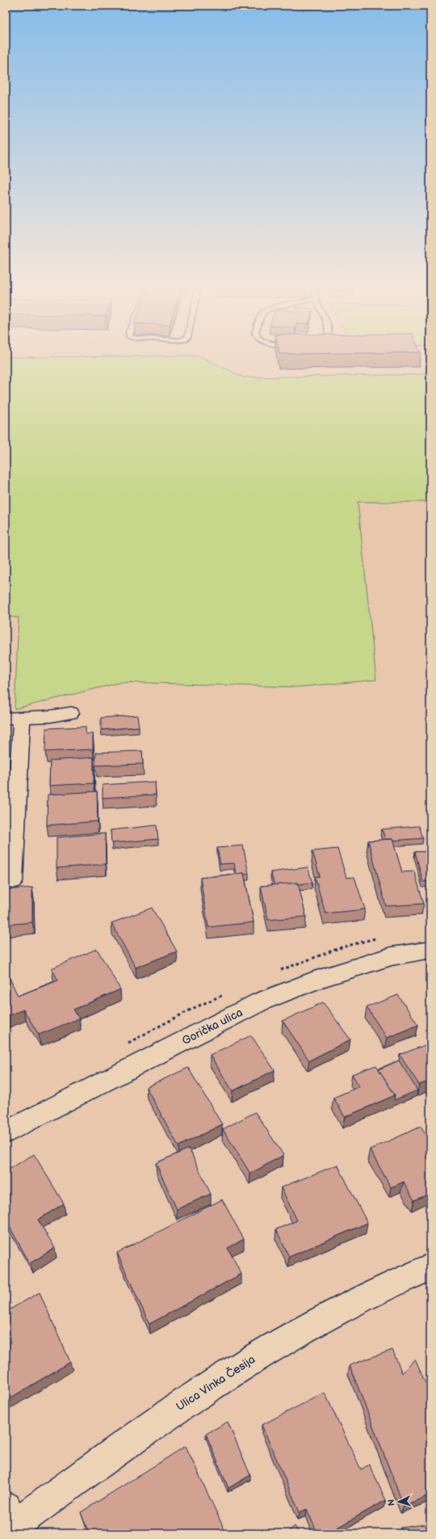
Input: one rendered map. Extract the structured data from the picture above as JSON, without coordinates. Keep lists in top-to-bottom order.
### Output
{
  "streets": {
    "street": ["Gorička ulica", "Ulica Vinka Česija"]
  },
  "north": "left"
}
